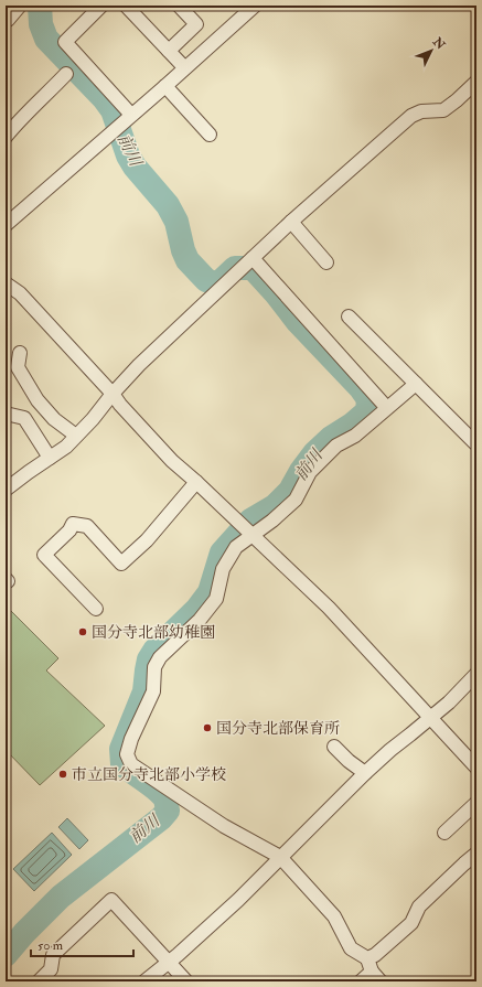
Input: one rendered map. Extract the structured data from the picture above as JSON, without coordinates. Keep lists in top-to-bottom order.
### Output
{
  "water": ["前川"],
  "places": ["国分寺北部幼稚園", "国分寺北部保育所", "市立国分寺北部小学校"],
  "scale_bar": "50 m",
  "north": "top right"
}
